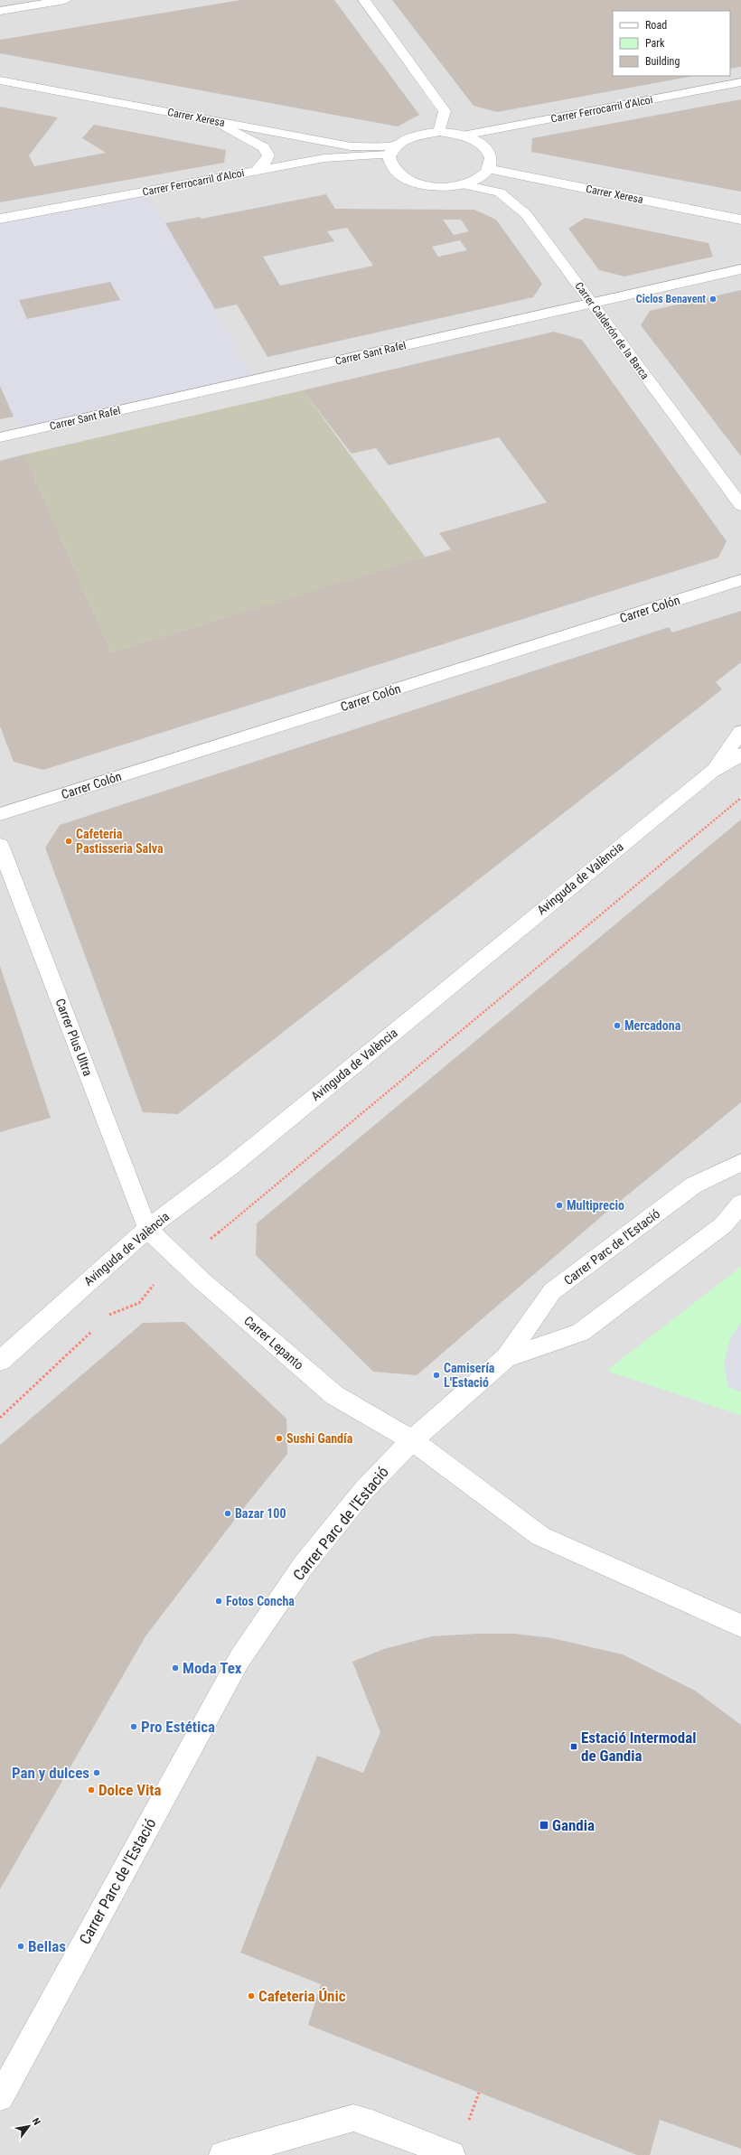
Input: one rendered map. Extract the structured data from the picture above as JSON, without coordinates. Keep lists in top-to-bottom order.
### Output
{
  "streets": {
    "street": [
      "Carrer Ferrocarril d'Alcoi",
      "Carrer Xeresa",
      "Carrer Calderón de la Barca",
      "Carrer Sant Rafel",
      "Carrer Colón",
      "Avinguda de València",
      "Carrer Plus Ultra",
      "Carrer Parc de l'Estació",
      "Carrer Lepanto"
    ]
  },
  "crossings": [
    ["Carrer Ferrocarril d'Alcoi", "Carrer Xeresa"],
    ["Carrer Calderón de la Barca", "Carrer Sant Rafel"],
    ["Avinguda de València", "Carrer Plus Ultra"],
    ["Avinguda de València", "Carrer Lepanto"],
    ["Carrer Plus Ultra", "Carrer Lepanto"],
    ["Carrer Parc de l'Estació", "Carrer Lepanto"]
  ],
  "places": {
    "other": [
      "Ciclos Benavent",
      "Cafeteria Pastisseria Salva",
      "Mercadona",
      "Multiprecio",
      "Camisería L'Estació",
      "Sushi Gandía",
      "Bazar 100",
      "Fotos Concha",
      "Moda Tex",
      "Pro Estética",
      "Pan y dulces",
      "Dolce Vita",
      "Bellas",
      "Cafeteria Únic"
    ],
    "transit": ["Estació Intermodal de Gandia", "Gandia"]
  },
  "legend": ["Road", "Park", "Building"],
  "north": "top right"
}
